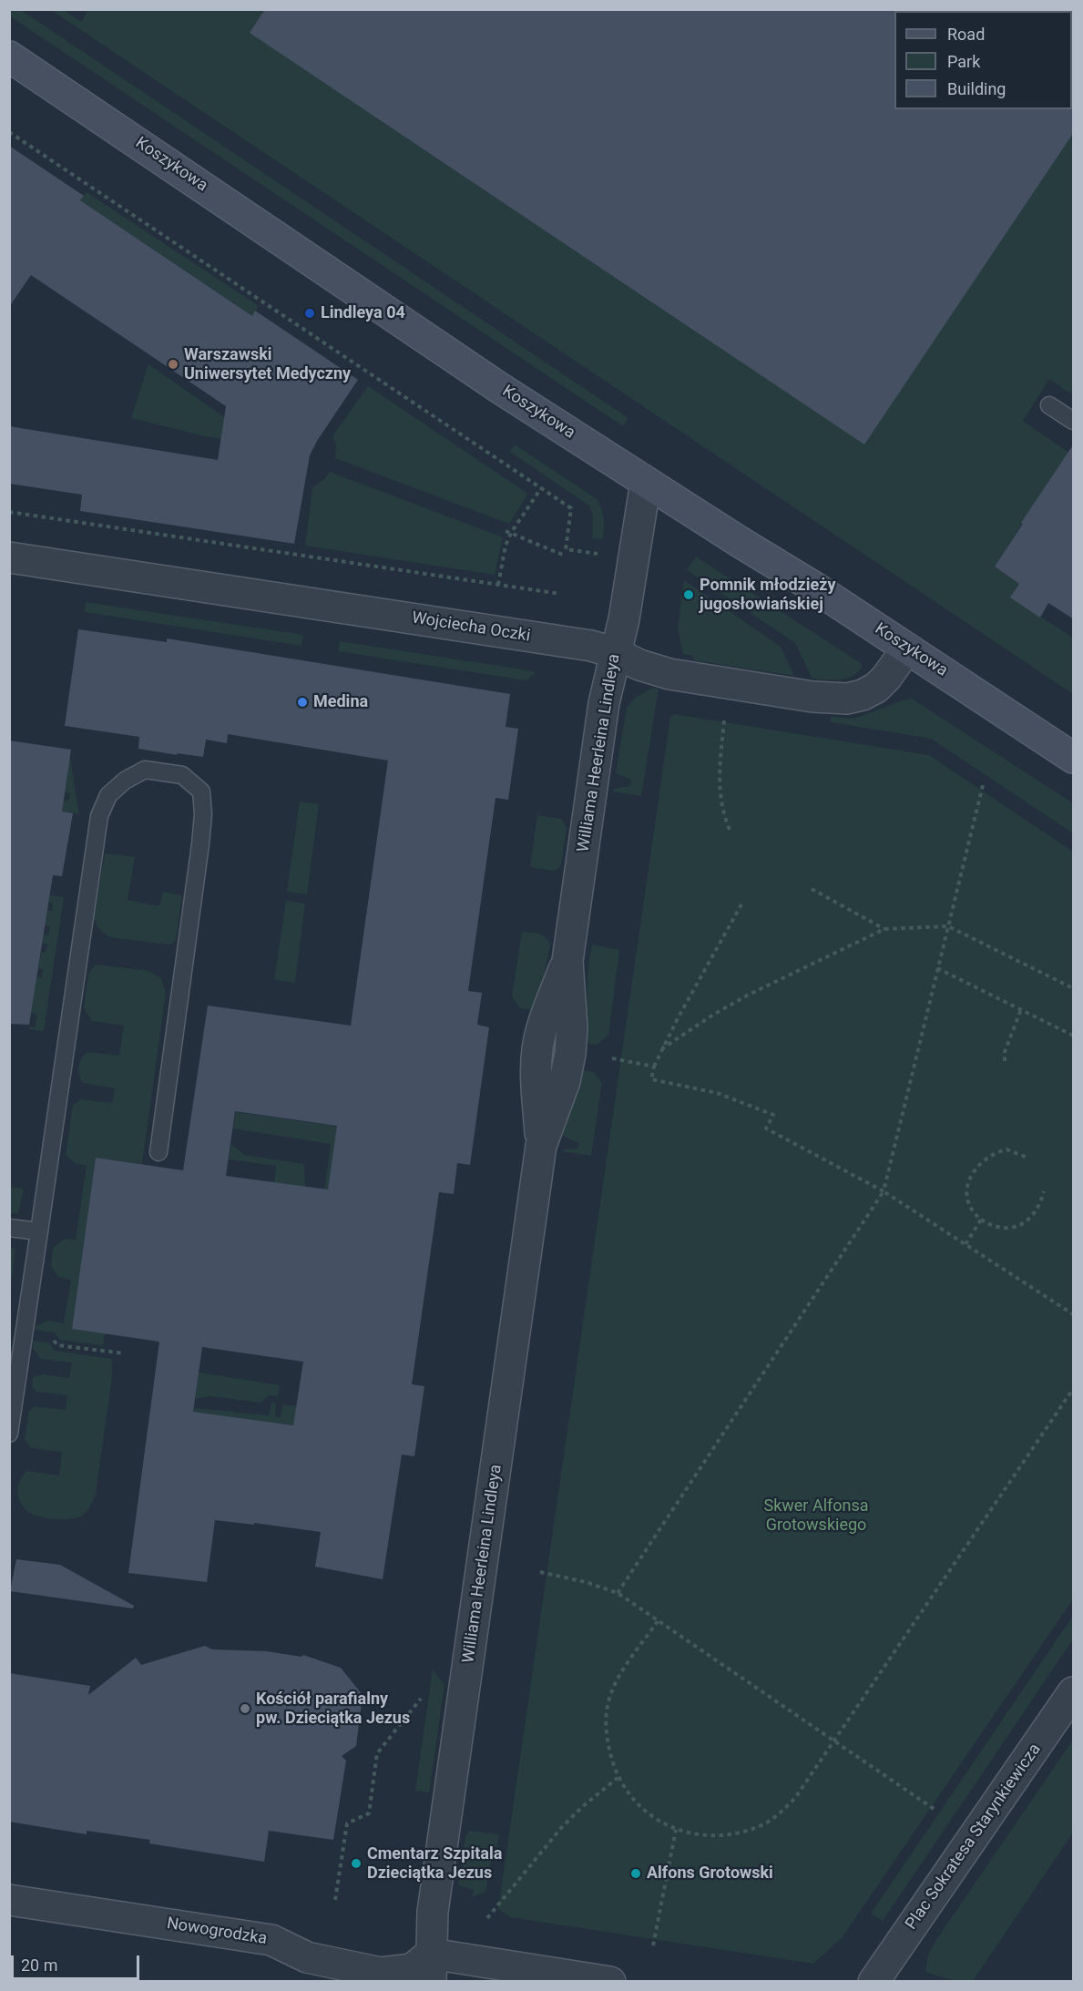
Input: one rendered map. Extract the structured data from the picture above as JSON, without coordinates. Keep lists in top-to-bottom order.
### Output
{
  "streets": {
    "street": [
      "Koszykowa",
      "Wojciecha Oczki",
      "Williama Heerleina Lindleya",
      "Plac Sokratesa Starynkiewicza",
      "Nowogrodzka"
    ]
  },
  "crossings": [
    ["Koszykowa", "Wojciecha Oczki"],
    ["Koszykowa", "Williama Heerleina Lindleya"],
    ["Wojciecha Oczki", "Williama Heerleina Lindleya"],
    ["Williama Heerleina Lindleya", "Nowogrodzka"]
  ],
  "parks": ["Skwer Alfonsa Grotowskiego"],
  "places": [
    "Lindleya 04",
    "Warszawski Uniwersytet Medyczny",
    "Pomnik młodzieży jugosłowiańskiej",
    "Medina",
    "Kościół parafialny pw. Dzieciątka Jezus",
    "Cmentarz Szpitala Dzieciątka Jezus",
    "Alfons Grotowski"
  ],
  "legend": ["Road", "Park", "Building"],
  "scale_bar": "20 m"
}
